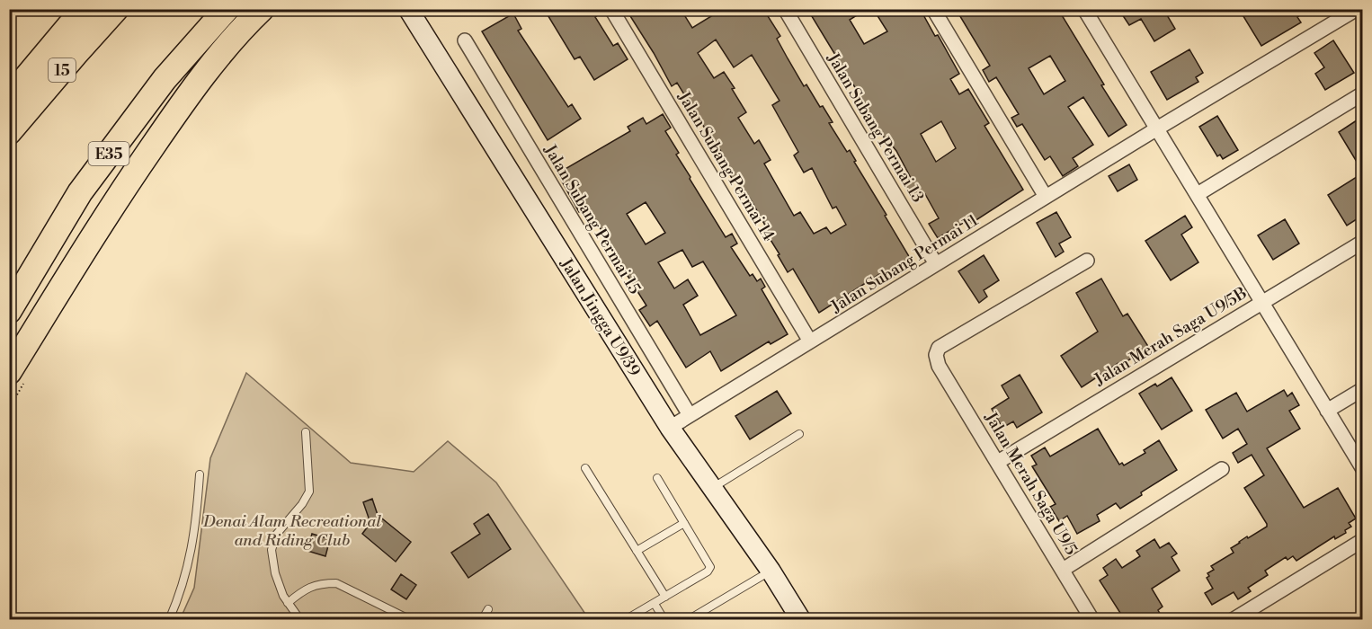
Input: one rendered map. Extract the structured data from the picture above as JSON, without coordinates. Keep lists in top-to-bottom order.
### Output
{
  "streets": {
    "highway": ["15", "E35"],
    "street": [
      "Jalan Subang Permai 13",
      "Jalan Subang Permai 14",
      "Jalan Subang Permai 15",
      "Jalan Subang Permai 11",
      "Jalan Jingga U9/39",
      "Jalan Merah Saga U9/5B",
      "Jalan Merah Saga U9/5"
    ]
  },
  "crossings": [
    ["Jalan Subang Permai 13", "Jalan Subang Permai 11"],
    ["Jalan Subang Permai 14", "Jalan Subang Permai 11"],
    ["Jalan Subang Permai 15", "Jalan Subang Permai 11"],
    ["Jalan Subang Permai 11", "Jalan Jingga U9/39"],
    ["Jalan Merah Saga U9/5B", "Jalan Merah Saga U9/5"]
  ],
  "parks": ["Denai Alam Recreational and Riding Club"]
}
